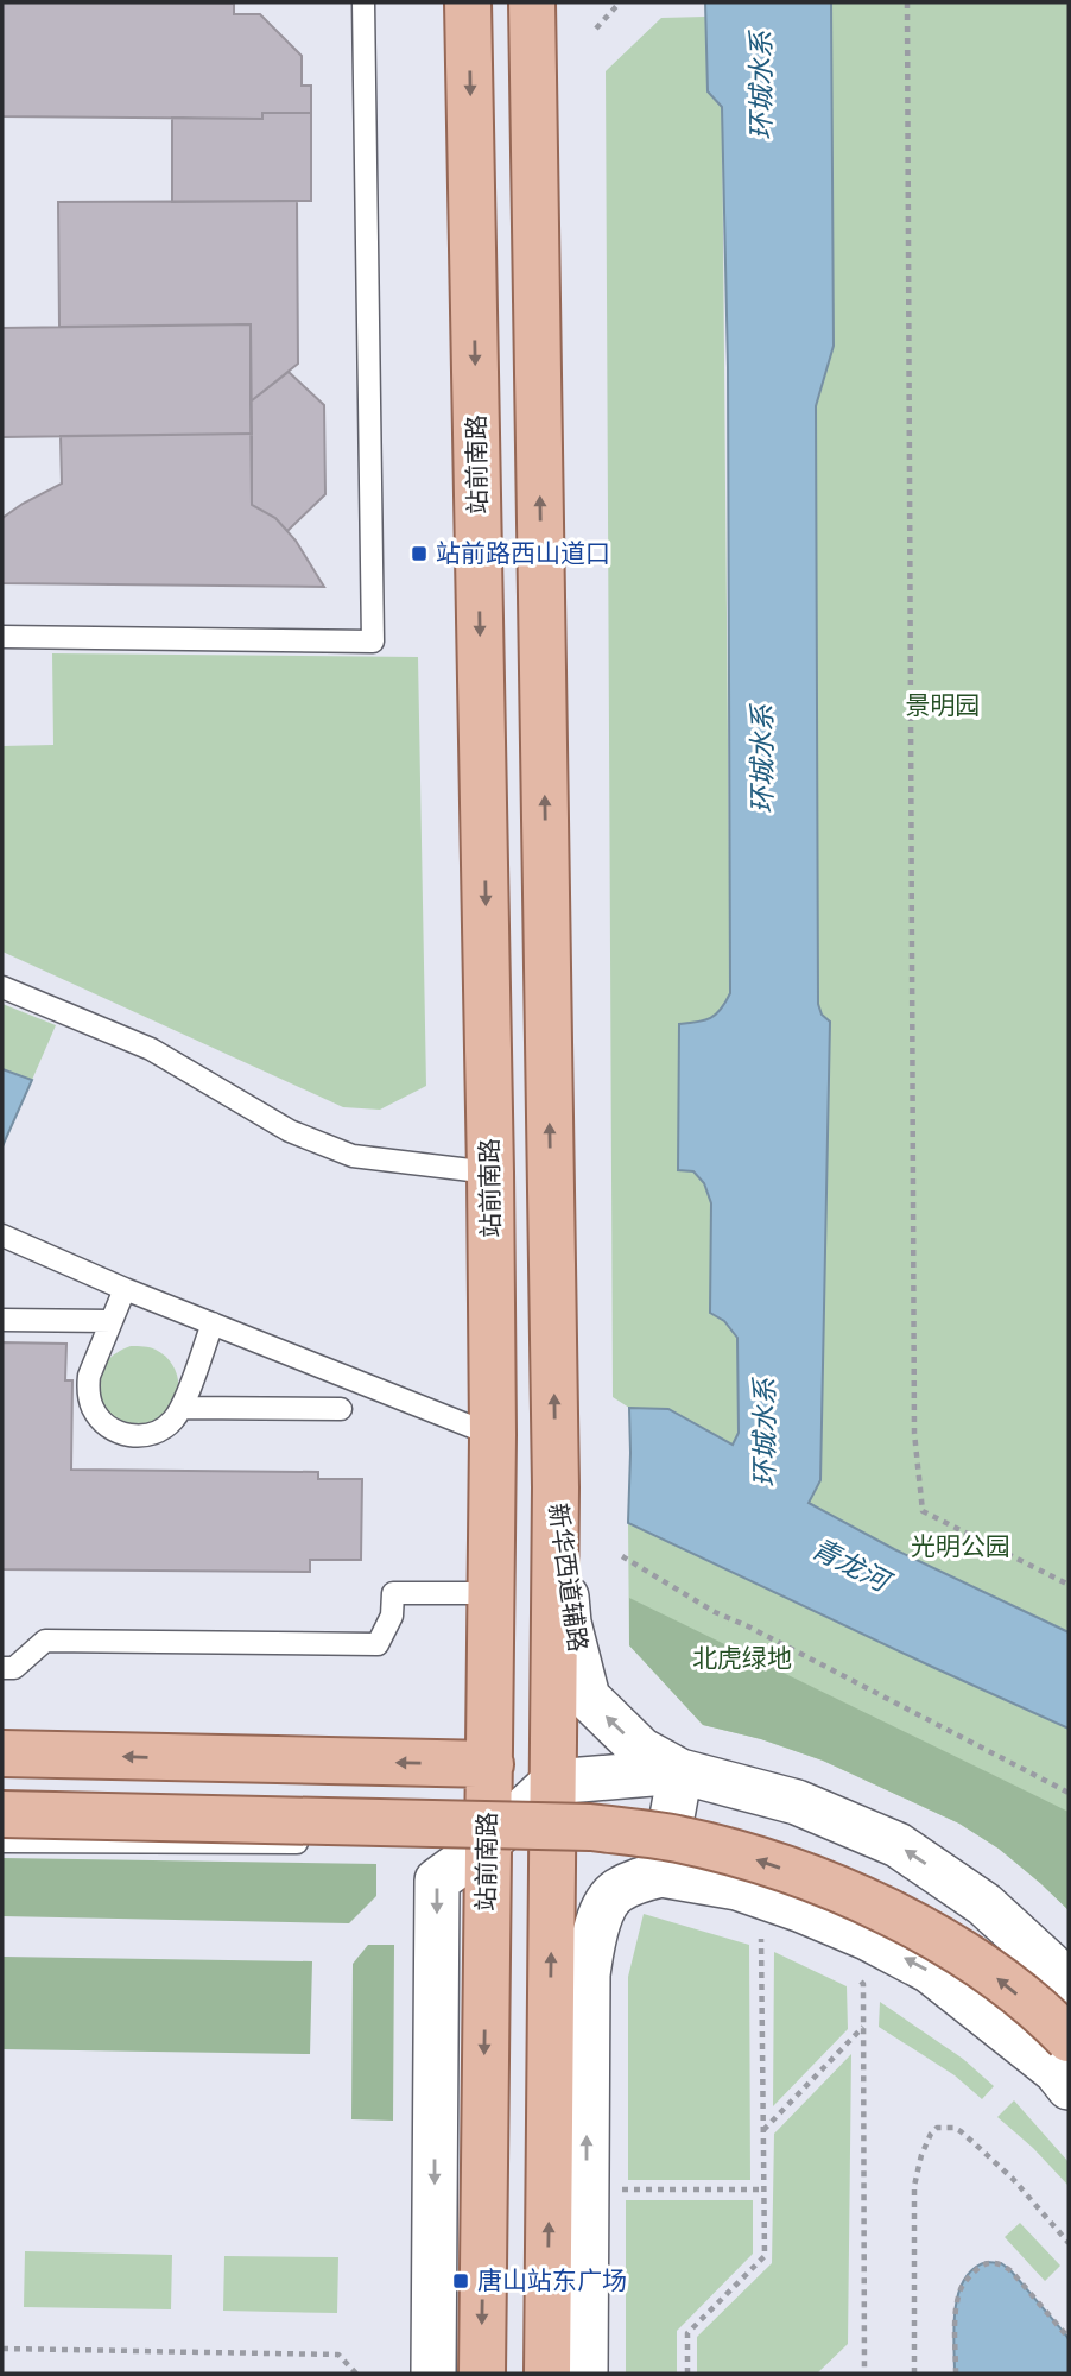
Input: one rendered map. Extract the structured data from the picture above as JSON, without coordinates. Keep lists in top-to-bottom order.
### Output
{
  "streets": {
    "main road": ["站前南路"],
    "street": ["新华西道辅路"]
  },
  "one_way": ["新华西道辅路"],
  "water": ["环城水系", "青龙河"],
  "parks": ["景明园", "光明公园", "北虎绿地"],
  "places": {
    "transit": ["站前路西山道口", "唐山站东广场"]
  }
}
